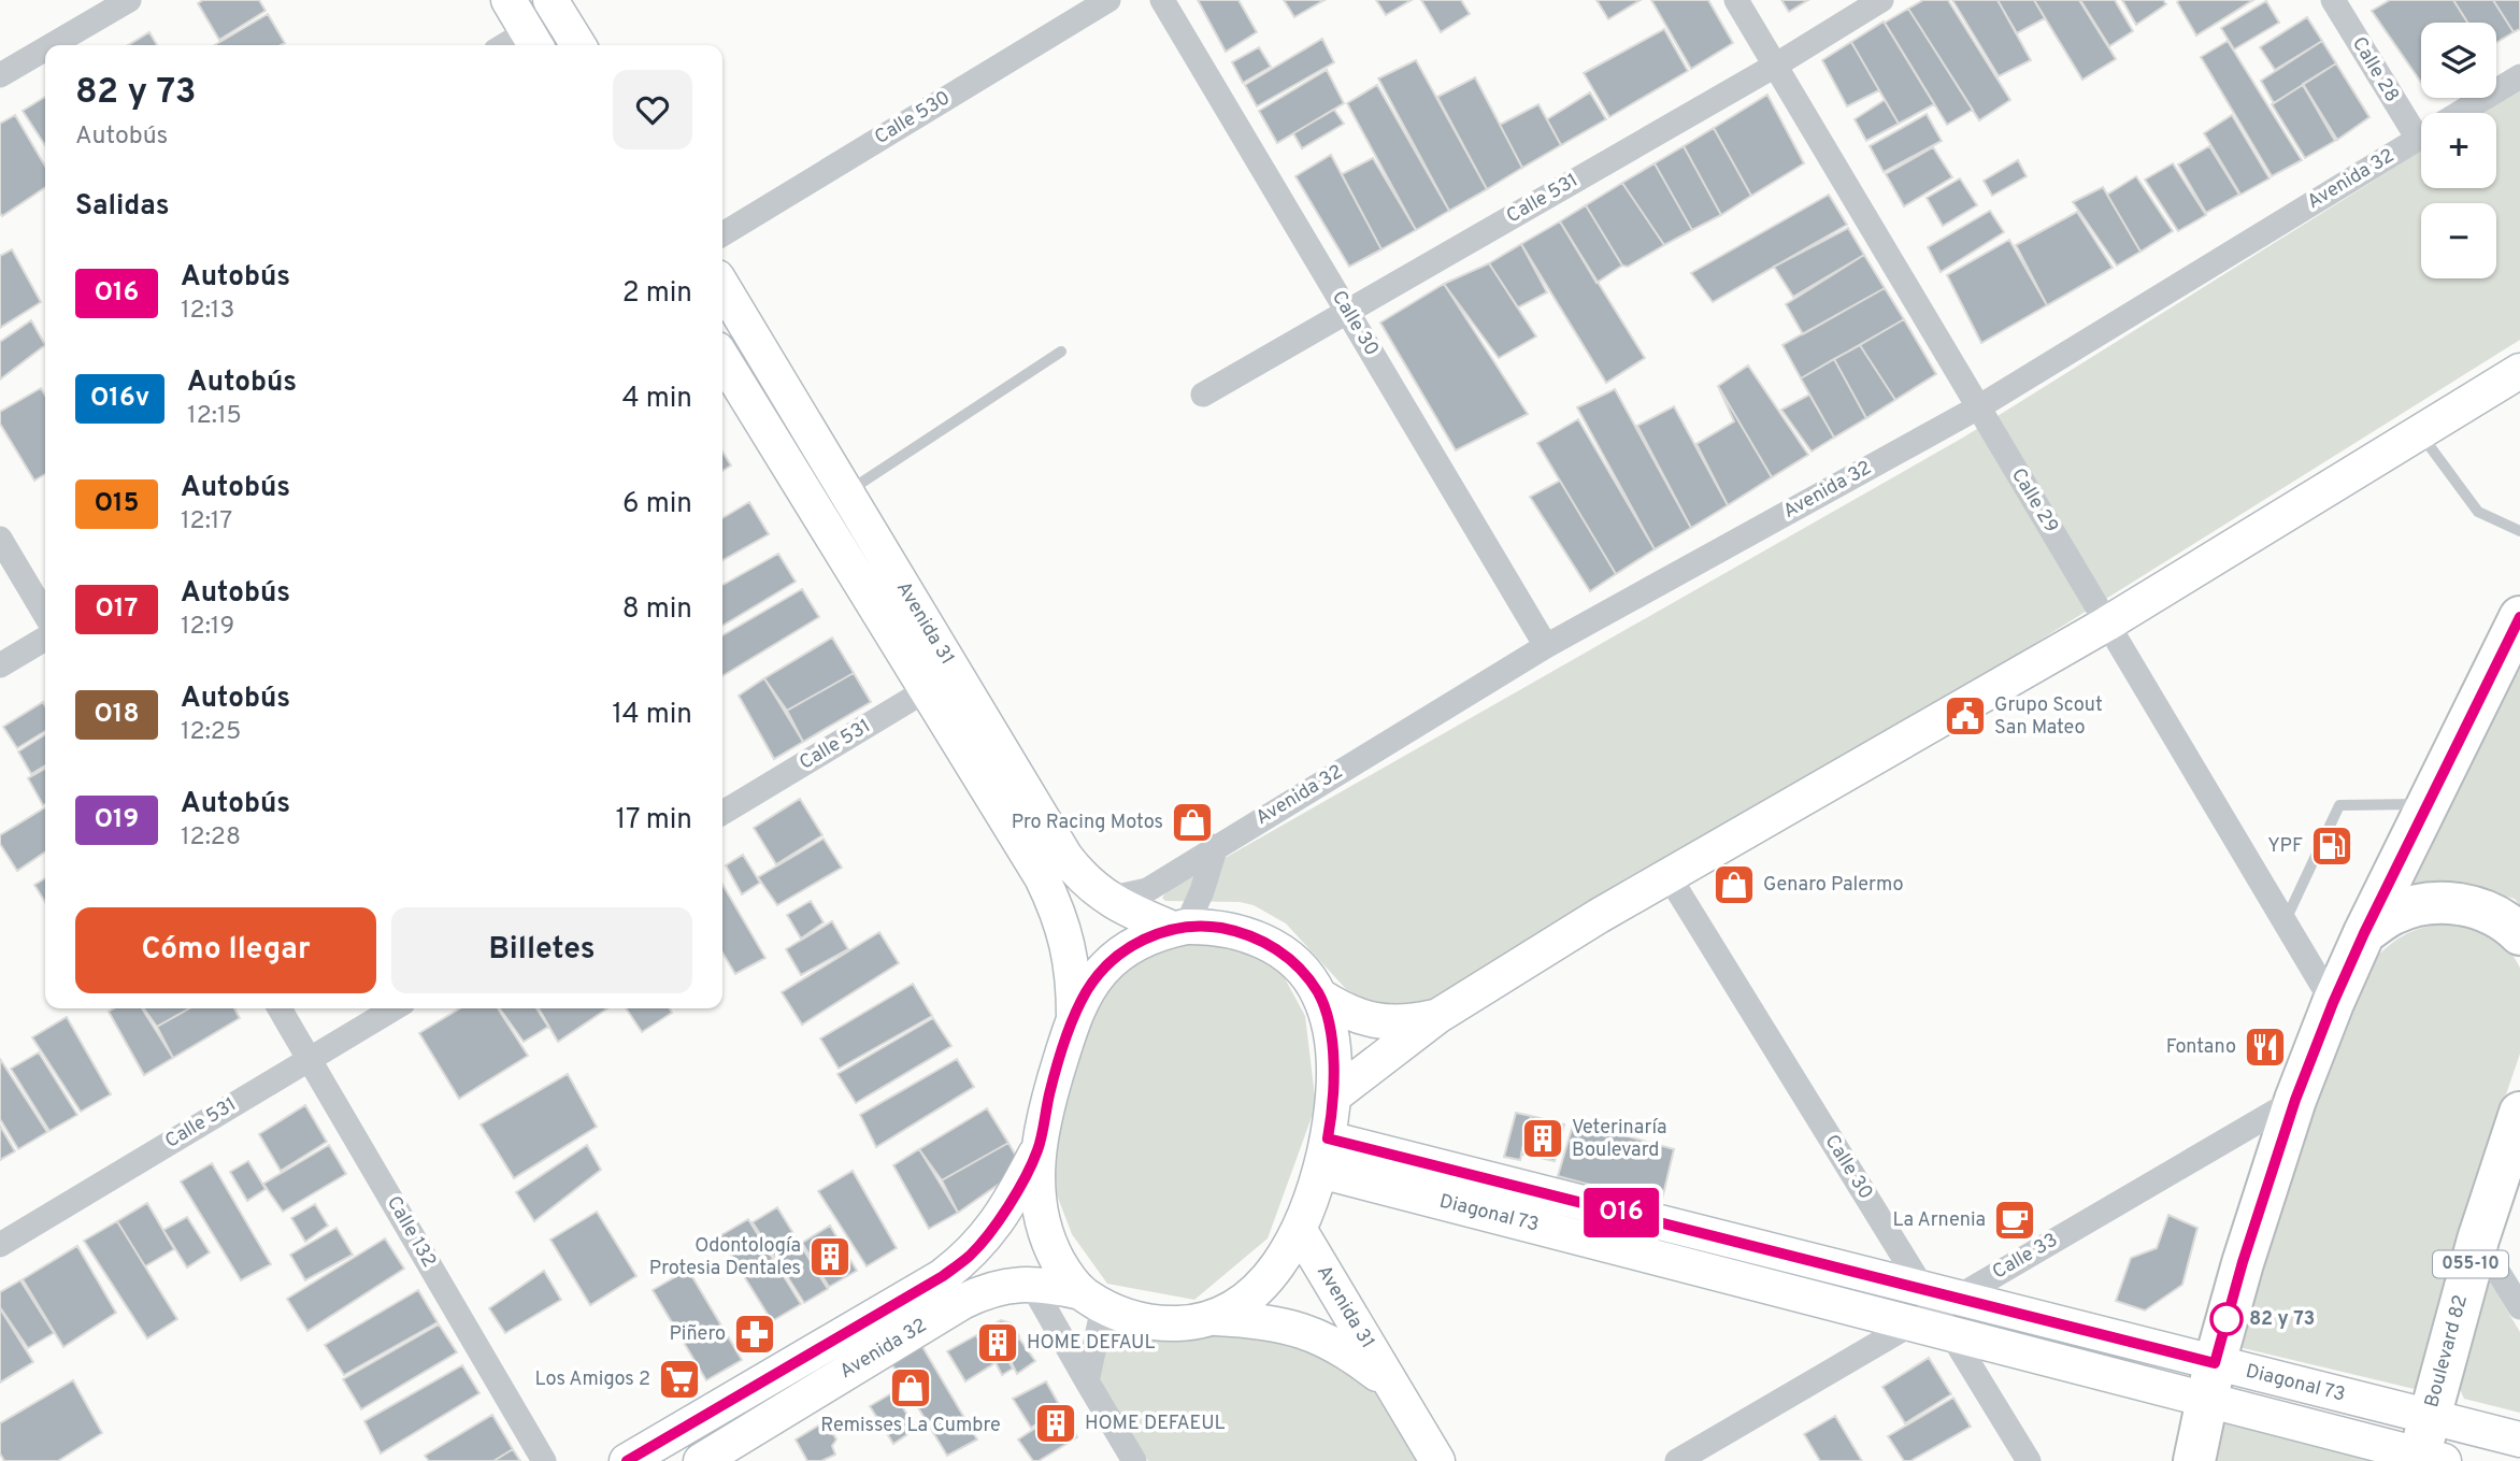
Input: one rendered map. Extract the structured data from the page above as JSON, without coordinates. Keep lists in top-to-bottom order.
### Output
{
  "streets": {
    "highway": ["055-10", "Boulevard 82"],
    "main road": ["Avenida 32", "Avenida 31", "Diagonal 73"],
    "street": [
      "Calle 28",
      "Calle 530",
      "Calle 531",
      "Calle 30",
      "Calle 29",
      "Calle 132",
      "Calle 33"
    ]
  },
  "crossings": [
    ["Avenida 32", "Calle 30"],
    ["Avenida 32", "Calle 29"],
    ["Avenida 32", "Avenida 31"],
    ["Calle 531", "Calle 30"],
    ["Calle 531", "Calle 29"],
    ["Calle 531", "Avenida 31"],
    ["Calle 531", "Calle 132"],
    ["Calle 30", "Diagonal 73"],
    ["Calle 30", "Calle 33"],
    ["Diagonal 73", "Calle 33"],
    ["Diagonal 73", "Boulevard 82"]
  ],
  "places": {
    "public building": ["Grupo Scout San Mateo"],
    "shop": ["Pro Racing Motos", "Genaro Palermo", "Remisses La Cumbre"],
    "fuel station": ["YPF"],
    "restaurant": ["Fontano"],
    "building": [
      "Veterinaría Boulevard",
      "Odontología Protesia Dentales",
      "HOME DEFAUL",
      "HOME DEFAEUL"
    ],
    "cafe": ["La Arnenia"],
    "other": ["82 y 73"],
    "pharmacy": ["Piñero"],
    "supermarket": ["Los Amigos 2"]
  },
  "lines": ["bus line O16"],
  "page": {
    "on_map": "O16",
    "map_buttons": ["+", "−"],
    "heading": [
      ["82 y 73", "Autobús"],
      "Salidas"
    ],
    "list": [
      {
        "mark": "O16",
        "name": "Autobús",
        "note": "12:13",
        "value": "2 min"
      },
      {
        "mark": "O16v",
        "name": "Autobús",
        "note": "12:15",
        "value": "4 min"
      },
      {
        "mark": "O15",
        "name": "Autobús",
        "note": "12:17",
        "value": "6 min"
      },
      {
        "mark": "O17",
        "name": "Autobús",
        "note": "12:19",
        "value": "8 min"
      },
      {
        "mark": "O18",
        "name": "Autobús",
        "note": "12:25",
        "value": "14 min"
      },
      {
        "mark": "O19",
        "name": "Autobús",
        "note": "12:28",
        "value": "17 min"
      }
    ],
    "buttons": ["Cómo llegar", "Billetes"]
  }
}
